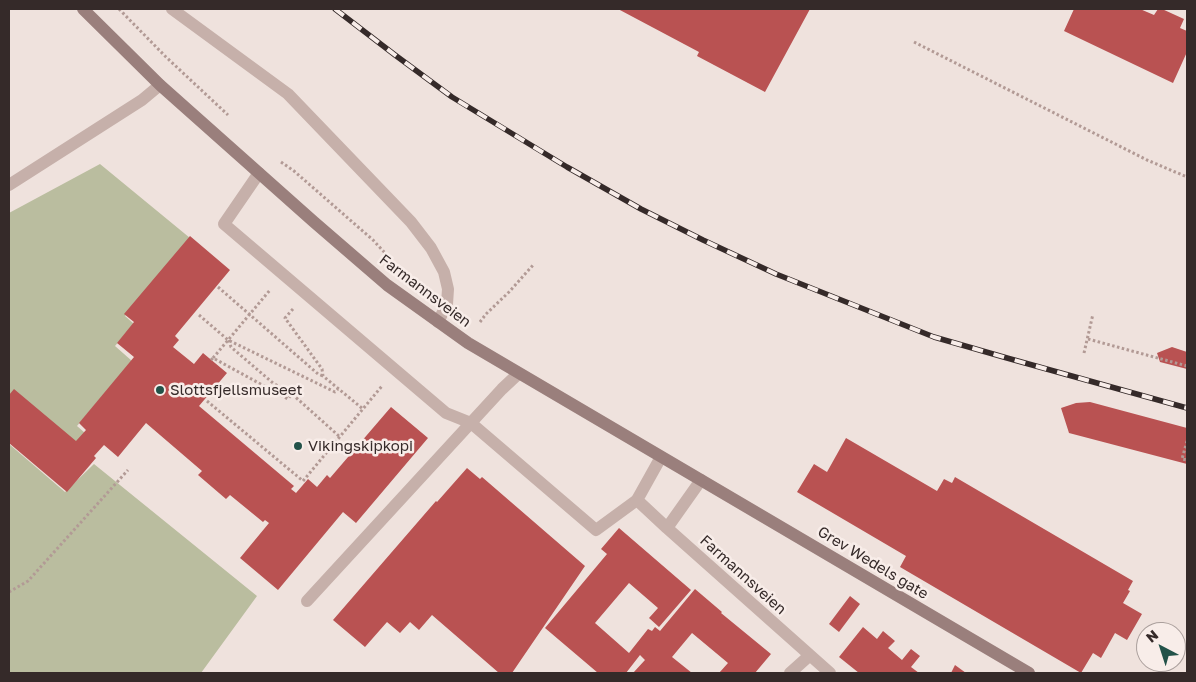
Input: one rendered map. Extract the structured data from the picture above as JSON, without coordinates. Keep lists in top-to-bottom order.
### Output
{
  "streets": {
    "main road": ["Farmannsveien", "Grev Wedels gate"]
  },
  "crossings": [
    ["Farmannsveien", "Grev Wedels gate"]
  ],
  "places": ["Slottsfjellsmuseet", "Vikingskipkopi"],
  "north": "top left"
}
